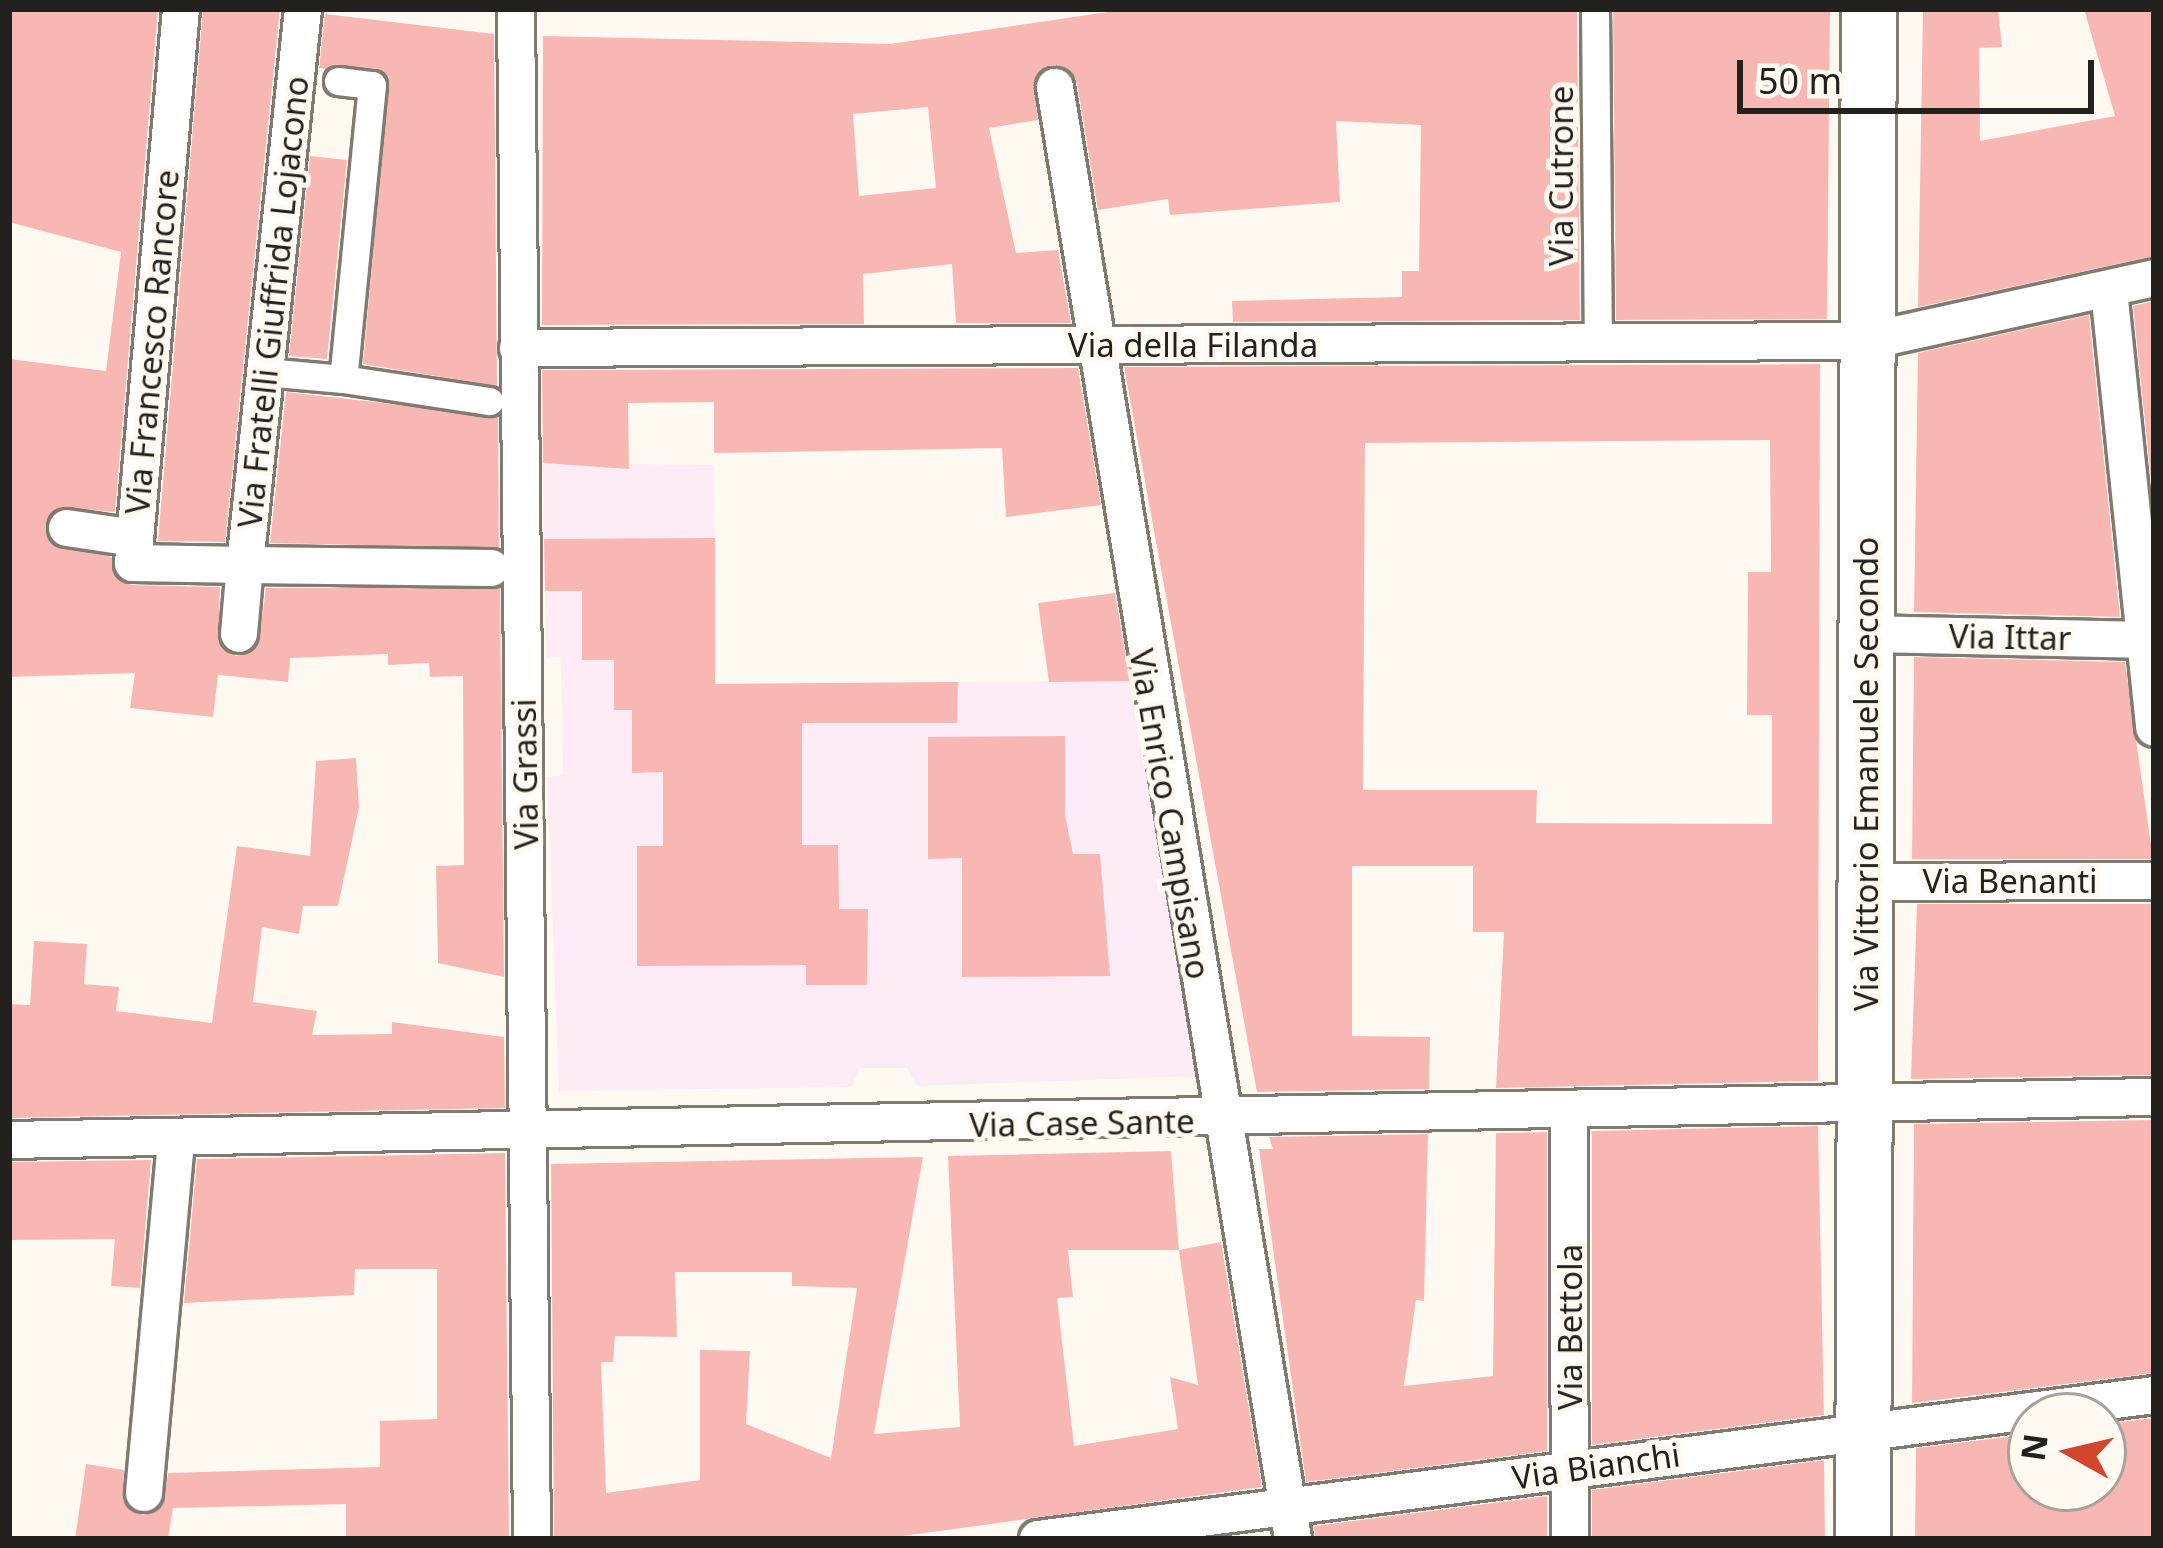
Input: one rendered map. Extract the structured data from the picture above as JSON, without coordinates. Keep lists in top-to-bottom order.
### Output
{
  "streets": {
    "main road": ["Via Vittorio Emanuele Secondo"],
    "street": [
      "Via Cutrone",
      "Via Fratelli Giuffrida Lojacono",
      "Via Francesco Rancore",
      "Via della Filanda",
      "Via Ittar",
      "Via Grassi",
      "Via Enrico Campisano",
      "Via Benanti",
      "Via Case Sante",
      "Via Bettola",
      "Via Bianchi"
    ]
  },
  "crossings": [
    ["Via Cutrone", "Via della Filanda"],
    ["Via Fratelli Giuffrida Lojacono", "Via Francesco Rancore"],
    ["Via della Filanda", "Via Grassi"],
    ["Via della Filanda", "Via Vittorio Emanuele Secondo"],
    ["Via della Filanda", "Via Enrico Campisano"],
    ["Via Ittar", "Via Vittorio Emanuele Secondo"],
    ["Via Grassi", "Via Case Sante"],
    ["Via Vittorio Emanuele Secondo", "Via Benanti"],
    ["Via Vittorio Emanuele Secondo", "Via Case Sante"],
    ["Via Vittorio Emanuele Secondo", "Via Bianchi"],
    ["Via Enrico Campisano", "Via Case Sante"],
    ["Via Enrico Campisano", "Via Bianchi"],
    ["Via Case Sante", "Via Bettola"],
    ["Via Bettola", "Via Bianchi"]
  ],
  "scale_bar": "50 m",
  "north": "left"
}
